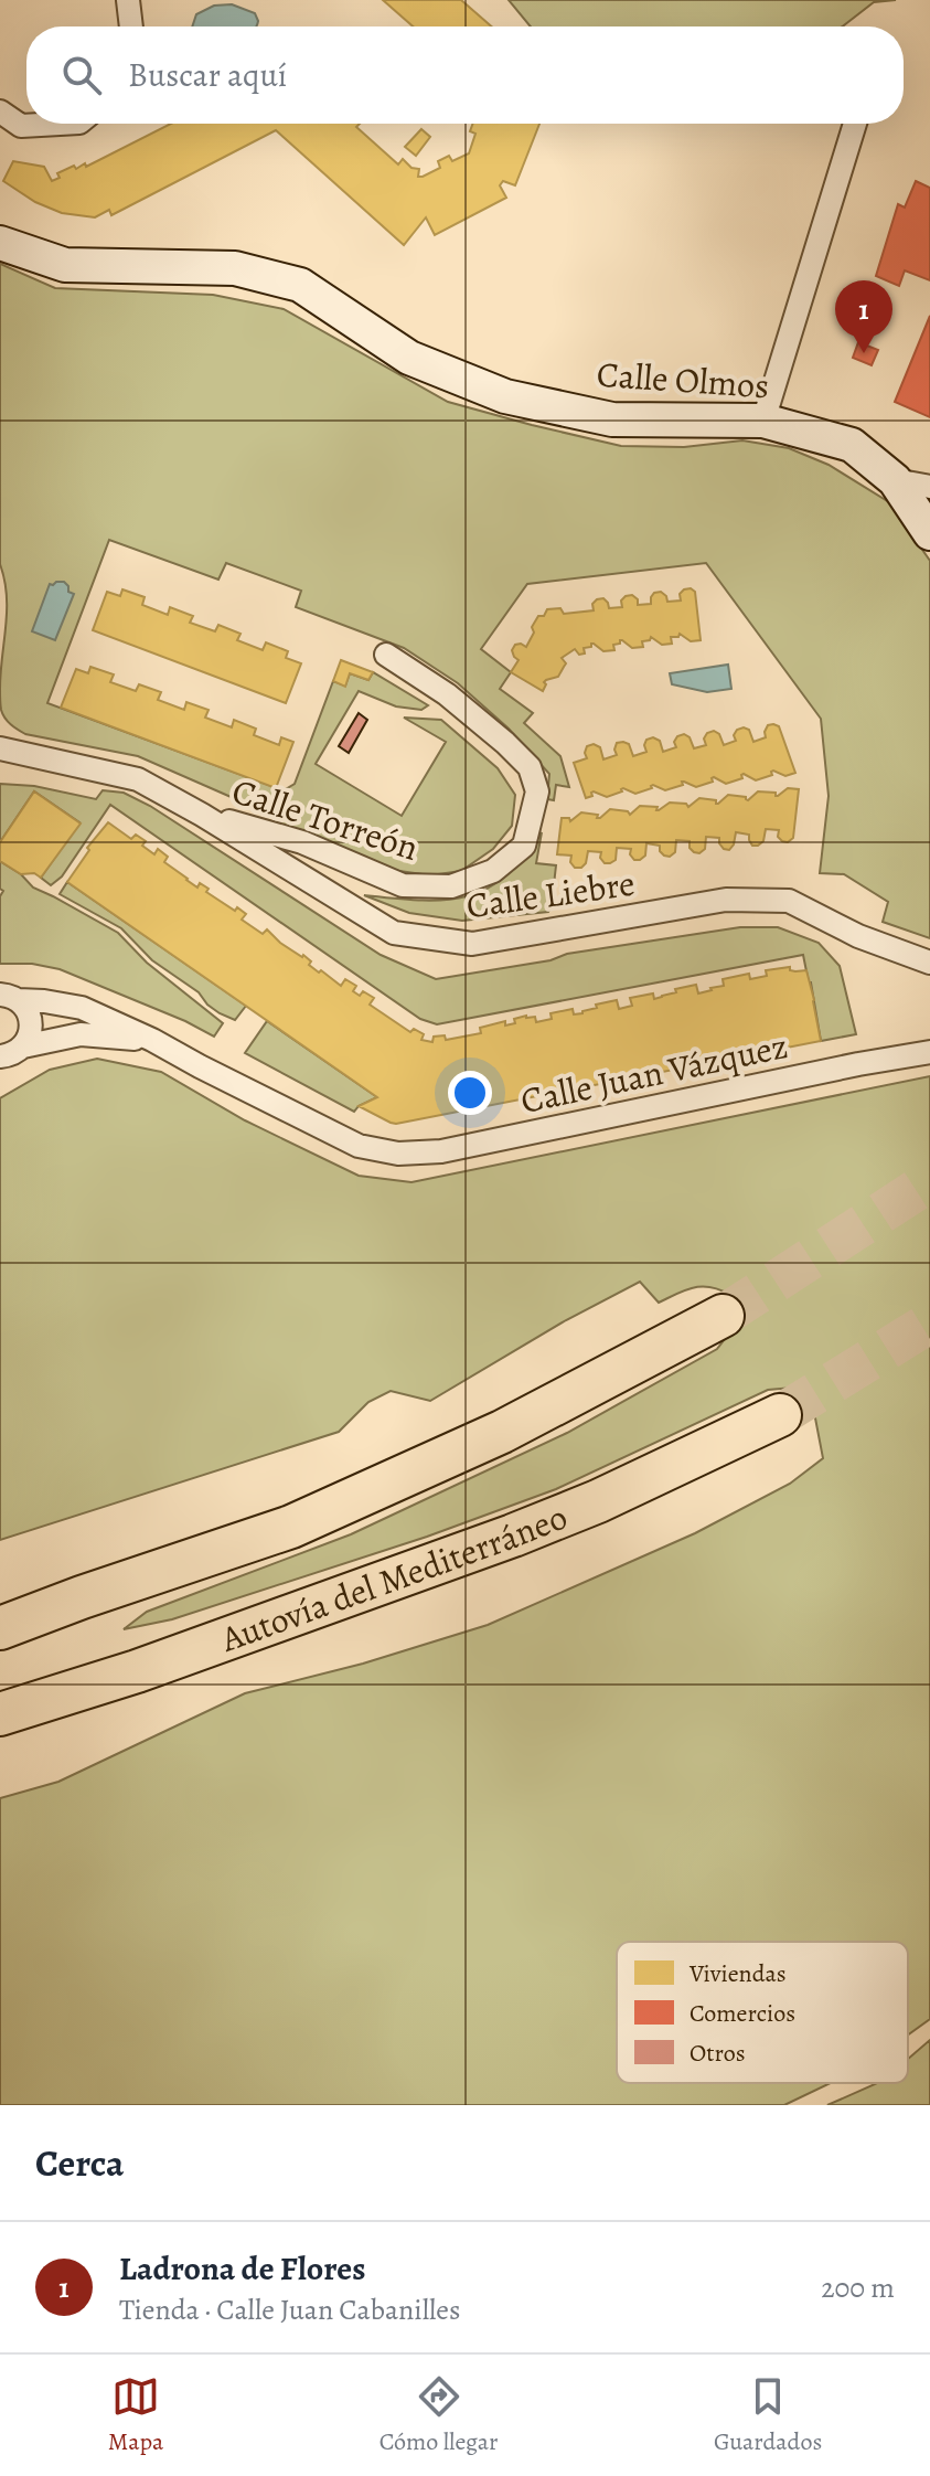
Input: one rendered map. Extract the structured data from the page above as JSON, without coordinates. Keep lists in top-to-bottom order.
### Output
{
  "streets": {
    "highway": ["Autovía del Mediterráneo"],
    "street": [
      "Calle Olmos",
      "Calle Torreón",
      "Calle Liebre",
      "Calle Juan Vázquez"
    ]
  },
  "crossings": [
    ["Calle Torreón", "Calle Liebre"]
  ],
  "legend": ["Viviendas", "Comercios", "Otros"],
  "page": {
    "search": "Buscar aquí",
    "pins": "1",
    "heading": "Cerca",
    "list": [
      {
        "mark": "1",
        "name": "Ladrona de Flores",
        "note": "Tienda · Calle Juan Cabanilles",
        "value": "200 m"
      }
    ],
    "nav": ["Mapa", "Cómo llegar", "Guardados"]
  }
}
